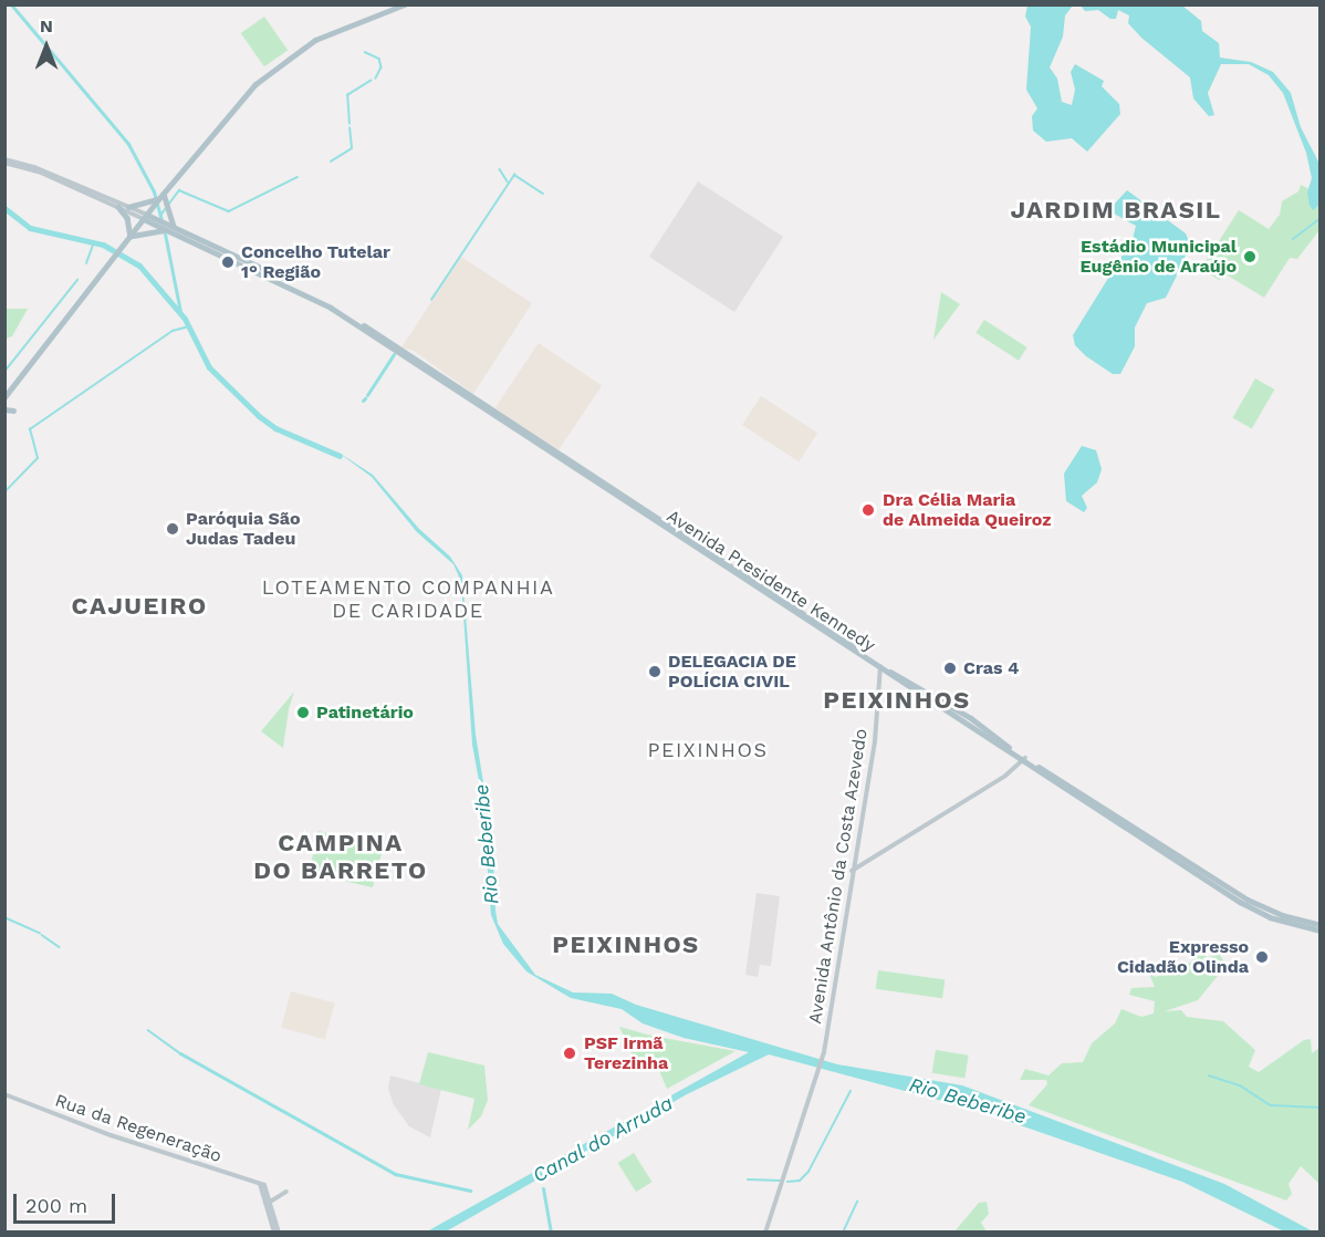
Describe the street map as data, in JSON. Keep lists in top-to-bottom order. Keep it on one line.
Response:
{"streets":{"main road":["Avenida Presidente Kennedy","Avenida Antônio da Costa Azevedo","Rua da Regeneração"]},"crossings":[["Avenida Presidente Kennedy","Avenida Antônio da Costa Azevedo"]],"districts":["JARDIM BRASIL","LOTEAMENTO COMPANHIA DE CARIDADE","CAJUEIRO","PEIXINHOS","PEIXINHOS","CAMPINA DO BARRETO","PEIXINHOS"],"water":["Rio Beberibe","Canal do Arruda"],"places":["Estádio Municipal Eugênio de Araújo","Concelho Tutelar 1° Região","Dra Célia Maria de Almeida Queiroz","Paróquia São Judas Tadeu","Cras 4","DELEGACIA DE POLÍCIA CIVIL","Patinetário","Expresso Cidadão Olinda","PSF Irmã Terezinha"],"scale_bar":"200 m","north":"top"}
